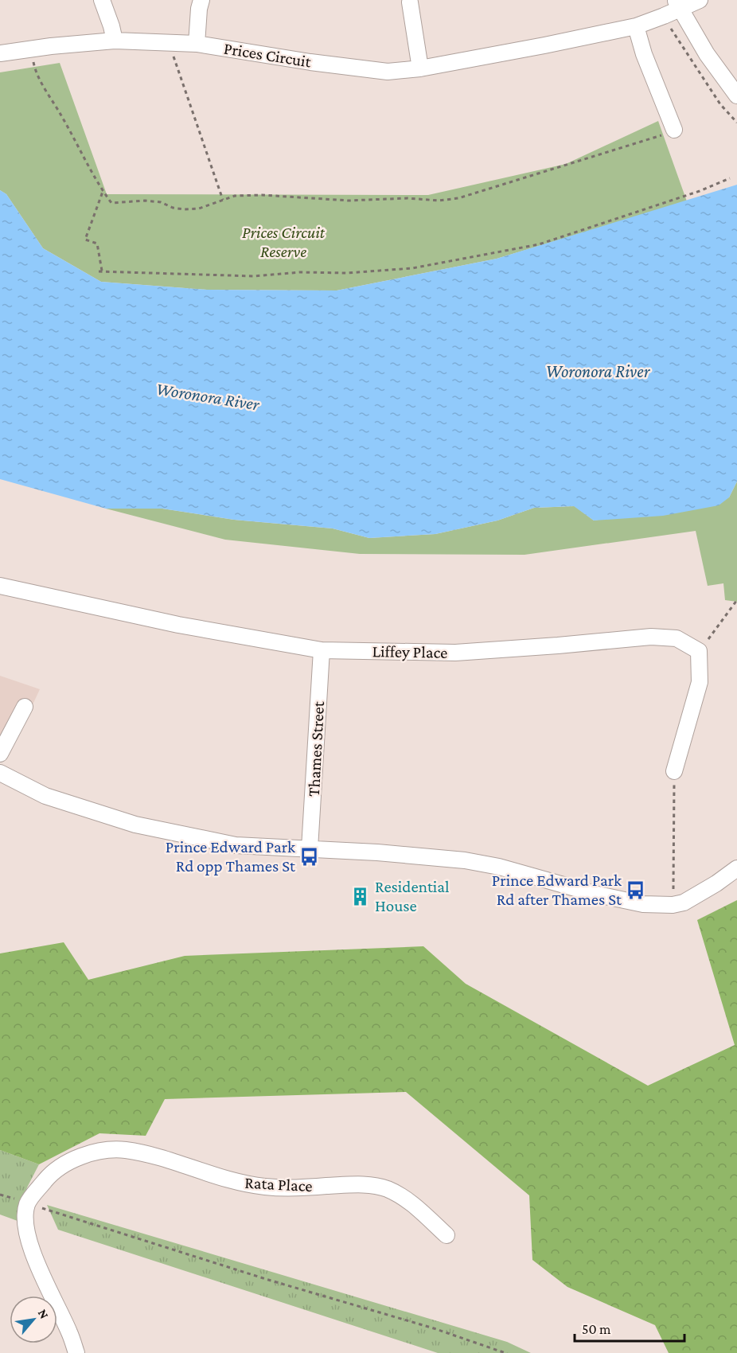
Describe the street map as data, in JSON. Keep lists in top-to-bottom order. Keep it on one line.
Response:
{"streets":{"street":["Prices Circuit","Liffey Place","Thames Street","Rata Place"]},"crossings":[["Liffey Place","Thames Street"]],"water":["Woronora River"],"parks":["Prices Circuit Reserve"],"places":{"bus stop":["Prince Edward Park Rd opp Thames St","Prince Edward Park Rd after Thames St"],"building":["Residential House"]},"scale_bar":"50 m","north":"top right"}
